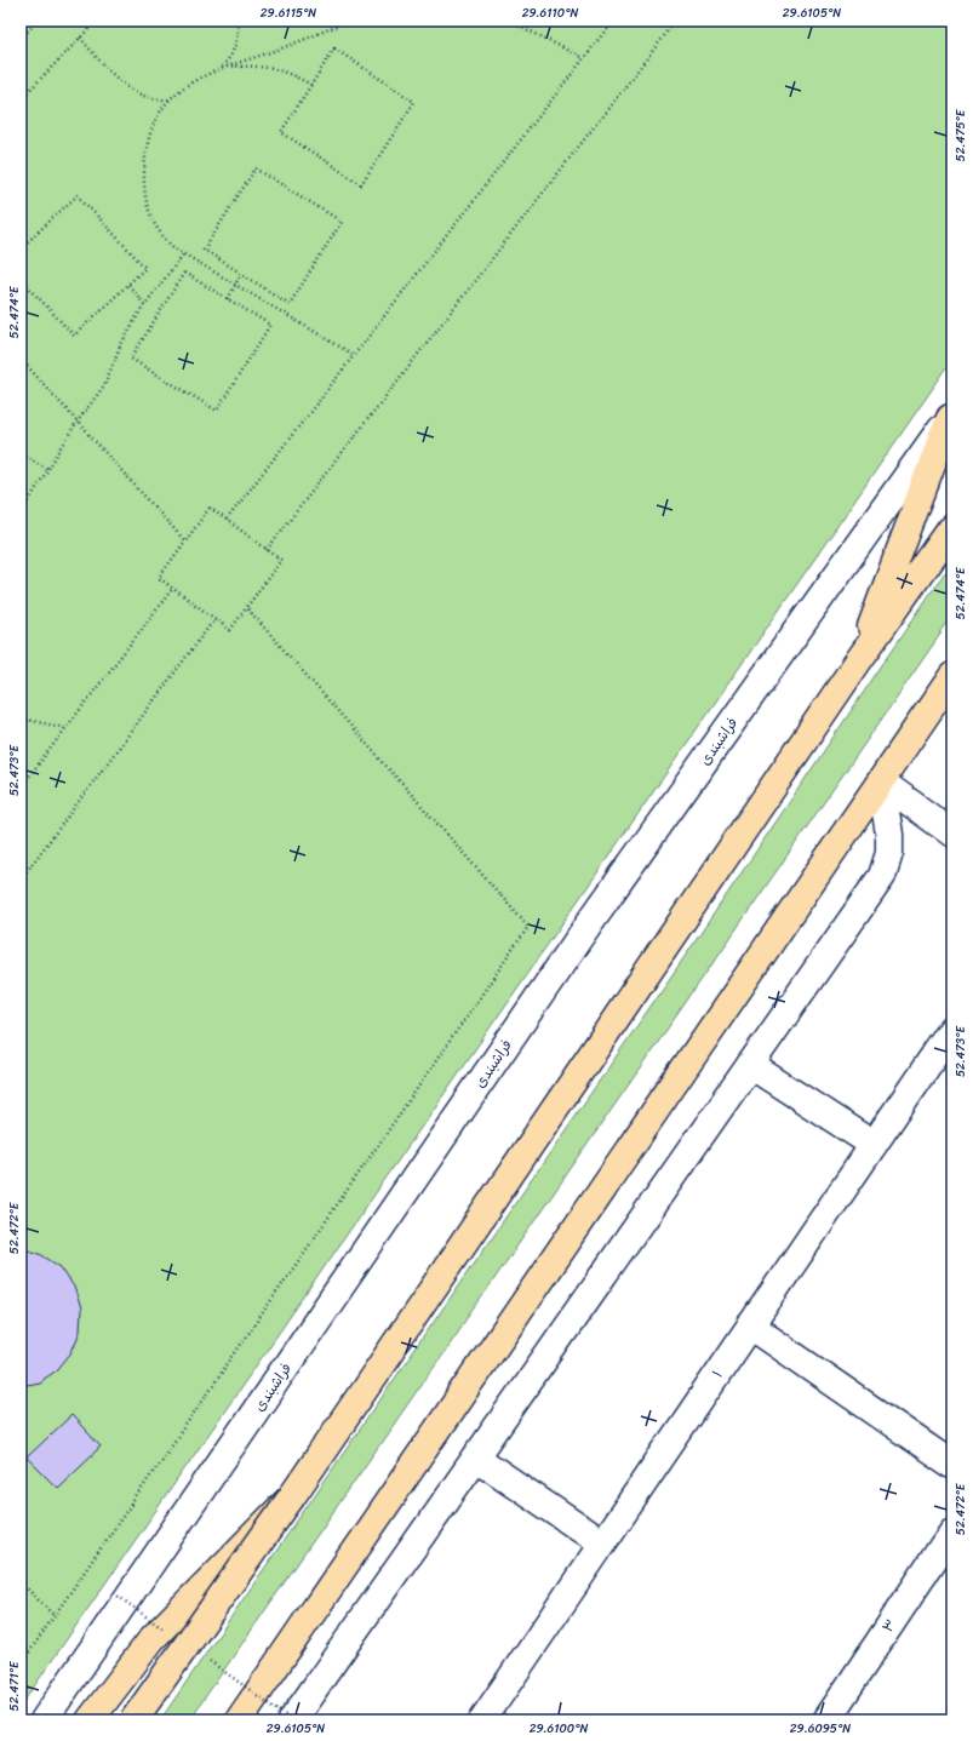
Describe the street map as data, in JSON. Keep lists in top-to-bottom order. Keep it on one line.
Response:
{"streets":{"main road":["فراشبندی","۱","۳"]},"coordinates":["29.6115°N","29.6110°N","29.6105°N","52.475°E","52.474°E","52.473°E","52.472°E","52.471°E","29.6100°N","29.6095°N"]}
